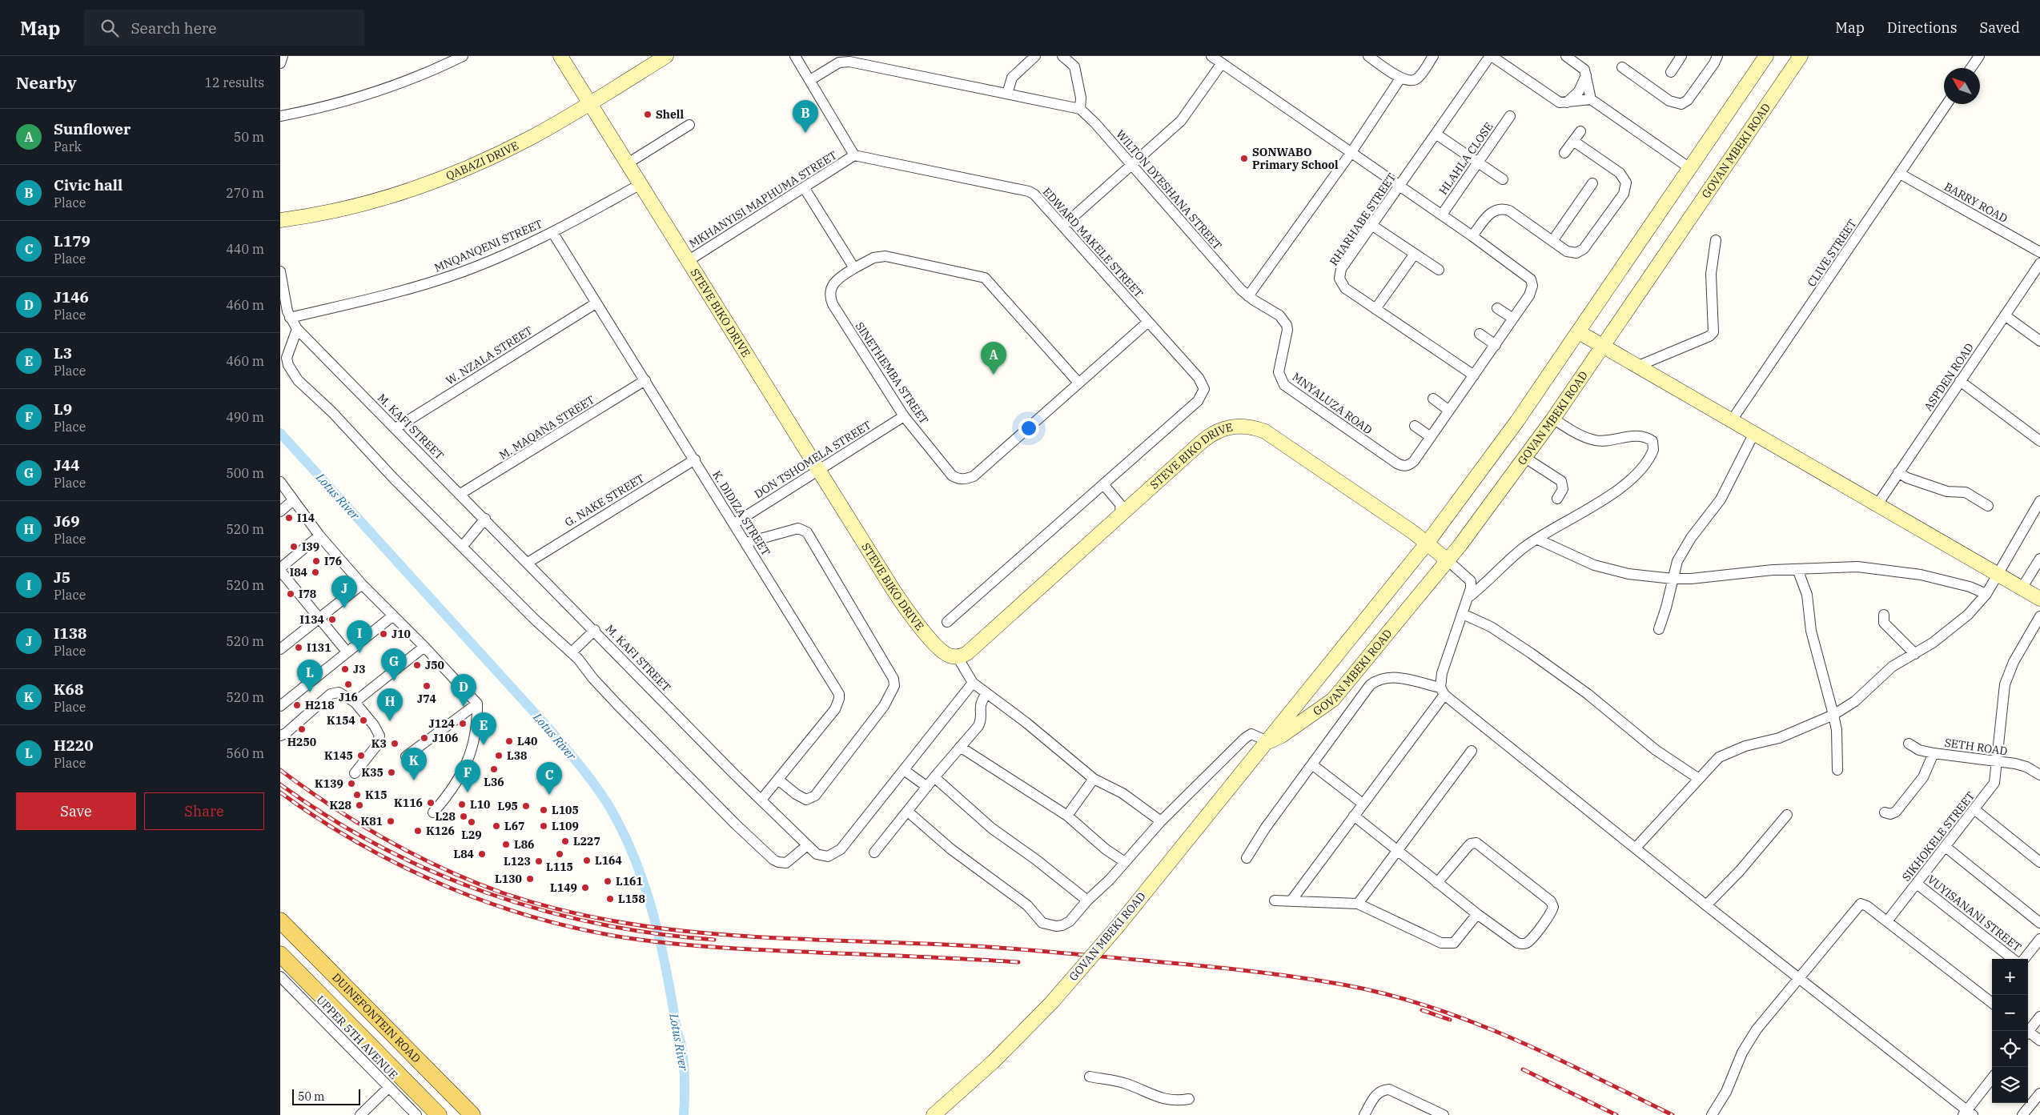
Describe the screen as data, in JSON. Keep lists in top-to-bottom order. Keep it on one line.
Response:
{"streets":{"main road":["GOVAN MBEKI ROAD","QABAZI DRIVE","STEVE BIKO DRIVE","DUINEFONTEIN ROAD"],"street":["HLAHLA CLOSE","WILTON DYESHANA STREET","MKHANYISI MAPHUMA STREET","BARRY ROAD","RHARHABE STREET","EDWARD MAKELE STREET","MNQANQENI STREET","CLIVE STREET","W. NZALA STREET","SINETHEMBA STREET","ASPDEN ROAD","MNYALUZA ROAD","M. KAFI STREET","M. MAQANA STREET","DON TSHOMELA STREET","G. NAKE STREET","K. DIDIZA STREET","SETH ROAD","SIKHOKELE STREET","VUYISANANI STREET","UPPER 5TH AVENUE"]},"crossings":[["GOVAN MBEKI ROAD","STEVE BIKO DRIVE"],["HLAHLA CLOSE","MNYALUZA ROAD"],["QABAZI DRIVE","STEVE BIKO DRIVE"],["WILTON DYESHANA STREET","MNYALUZA ROAD"],["MKHANYISI MAPHUMA STREET","EDWARD MAKELE STREET"],["MKHANYISI MAPHUMA STREET","STEVE BIKO DRIVE"],["BARRY ROAD","CLIVE STREET"],["RHARHABE STREET","MNYALUZA ROAD"],["EDWARD MAKELE STREET","SINETHEMBA STREET"],["MNQANQENI STREET","STEVE BIKO DRIVE"],["MNQANQENI STREET","M. KAFI STREET"],["MNQANQENI STREET","K. DIDIZA STREET"],["STEVE BIKO DRIVE","DON TSHOMELA STREET"],["W. NZALA STREET","M. KAFI STREET"],["W. NZALA STREET","K. DIDIZA STREET"],["SINETHEMBA STREET","DON TSHOMELA STREET"],["M. KAFI STREET","M. MAQANA STREET"],["M. KAFI STREET","G. NAKE STREET"],["M. KAFI STREET","K. DIDIZA STREET"],["M. MAQANA STREET","K. DIDIZA STREET"],["DON TSHOMELA STREET","K. DIDIZA STREET"],["G. NAKE STREET","K. DIDIZA STREET"],["SETH ROAD","SIKHOKELE STREET"],["SIKHOKELE STREET","VUYISANANI STREET"]],"water":["Lotus River"],"places":["Shell","SONWABO Primary School","I14","I39","I76","I84","I78","I134","J10","I131","J50","J3","J16","J74","H218","K154","J124","H250","J106","L40","K3","K145","L38","L36","K35","K139","K15","K116","L10","K28","L95","L105","L28","K81","L29","L67","L109","K126","L227","L86","L84","L115","L164","L123","L130","L161","L149","L158"],"scale_bar":"50 m","north":"top left","page":{"header":"Map","search":"Search here","nav":["Map","Directions","Saved"],"heading":["Nearby","12 results"],"pins":["B","A","J","I","G","L","D","H","E","K","F","C"],"list":[{"mark":"A","name":"Sunflower","note":"Park","value":"50 m"},{"mark":"B","name":"Civic hall","note":"Place","value":"270 m"},{"mark":"C","name":"L179","note":"Place","value":"440 m"},{"mark":"D","name":"J146","note":"Place","value":"460 m"},{"mark":"E","name":"L3","note":"Place","value":"460 m"},{"mark":"F","name":"L9","note":"Place","value":"490 m"},{"mark":"G","name":"J44","note":"Place","value":"500 m"},{"mark":"H","name":"J69","note":"Place","value":"520 m"},{"mark":"I","name":"J5","note":"Place","value":"520 m"},{"mark":"J","name":"I138","note":"Place","value":"520 m"},{"mark":"K","name":"K68","note":"Place","value":"520 m"},{"mark":"L","name":"H220","note":"Place","value":"560 m"}],"buttons":["Save","Share"],"map_buttons":["+","−"],"scale":"50 m"}}
